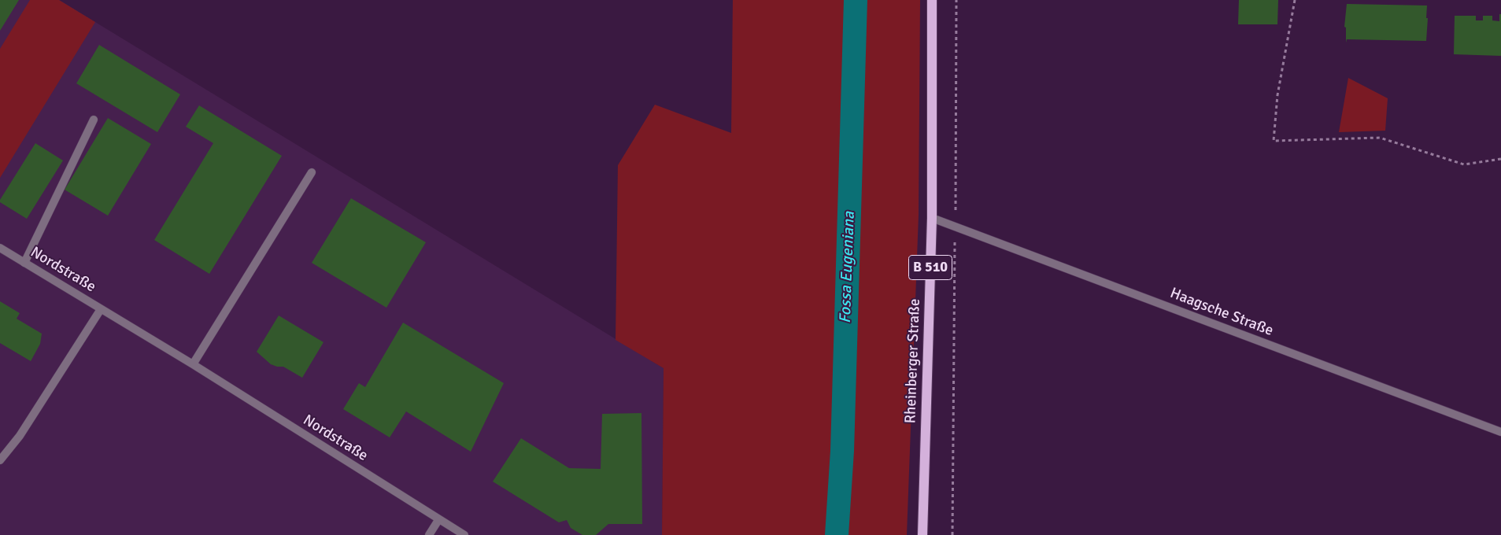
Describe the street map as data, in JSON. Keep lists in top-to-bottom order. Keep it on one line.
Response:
{"streets":{"main road":["B 510","Rheinberger Straße"],"street":["Nordstraße","Haagsche Straße"]},"crossings":[["Haagsche Straße","Rheinberger Straße"]],"water":["Fossa Eugeniana"]}
